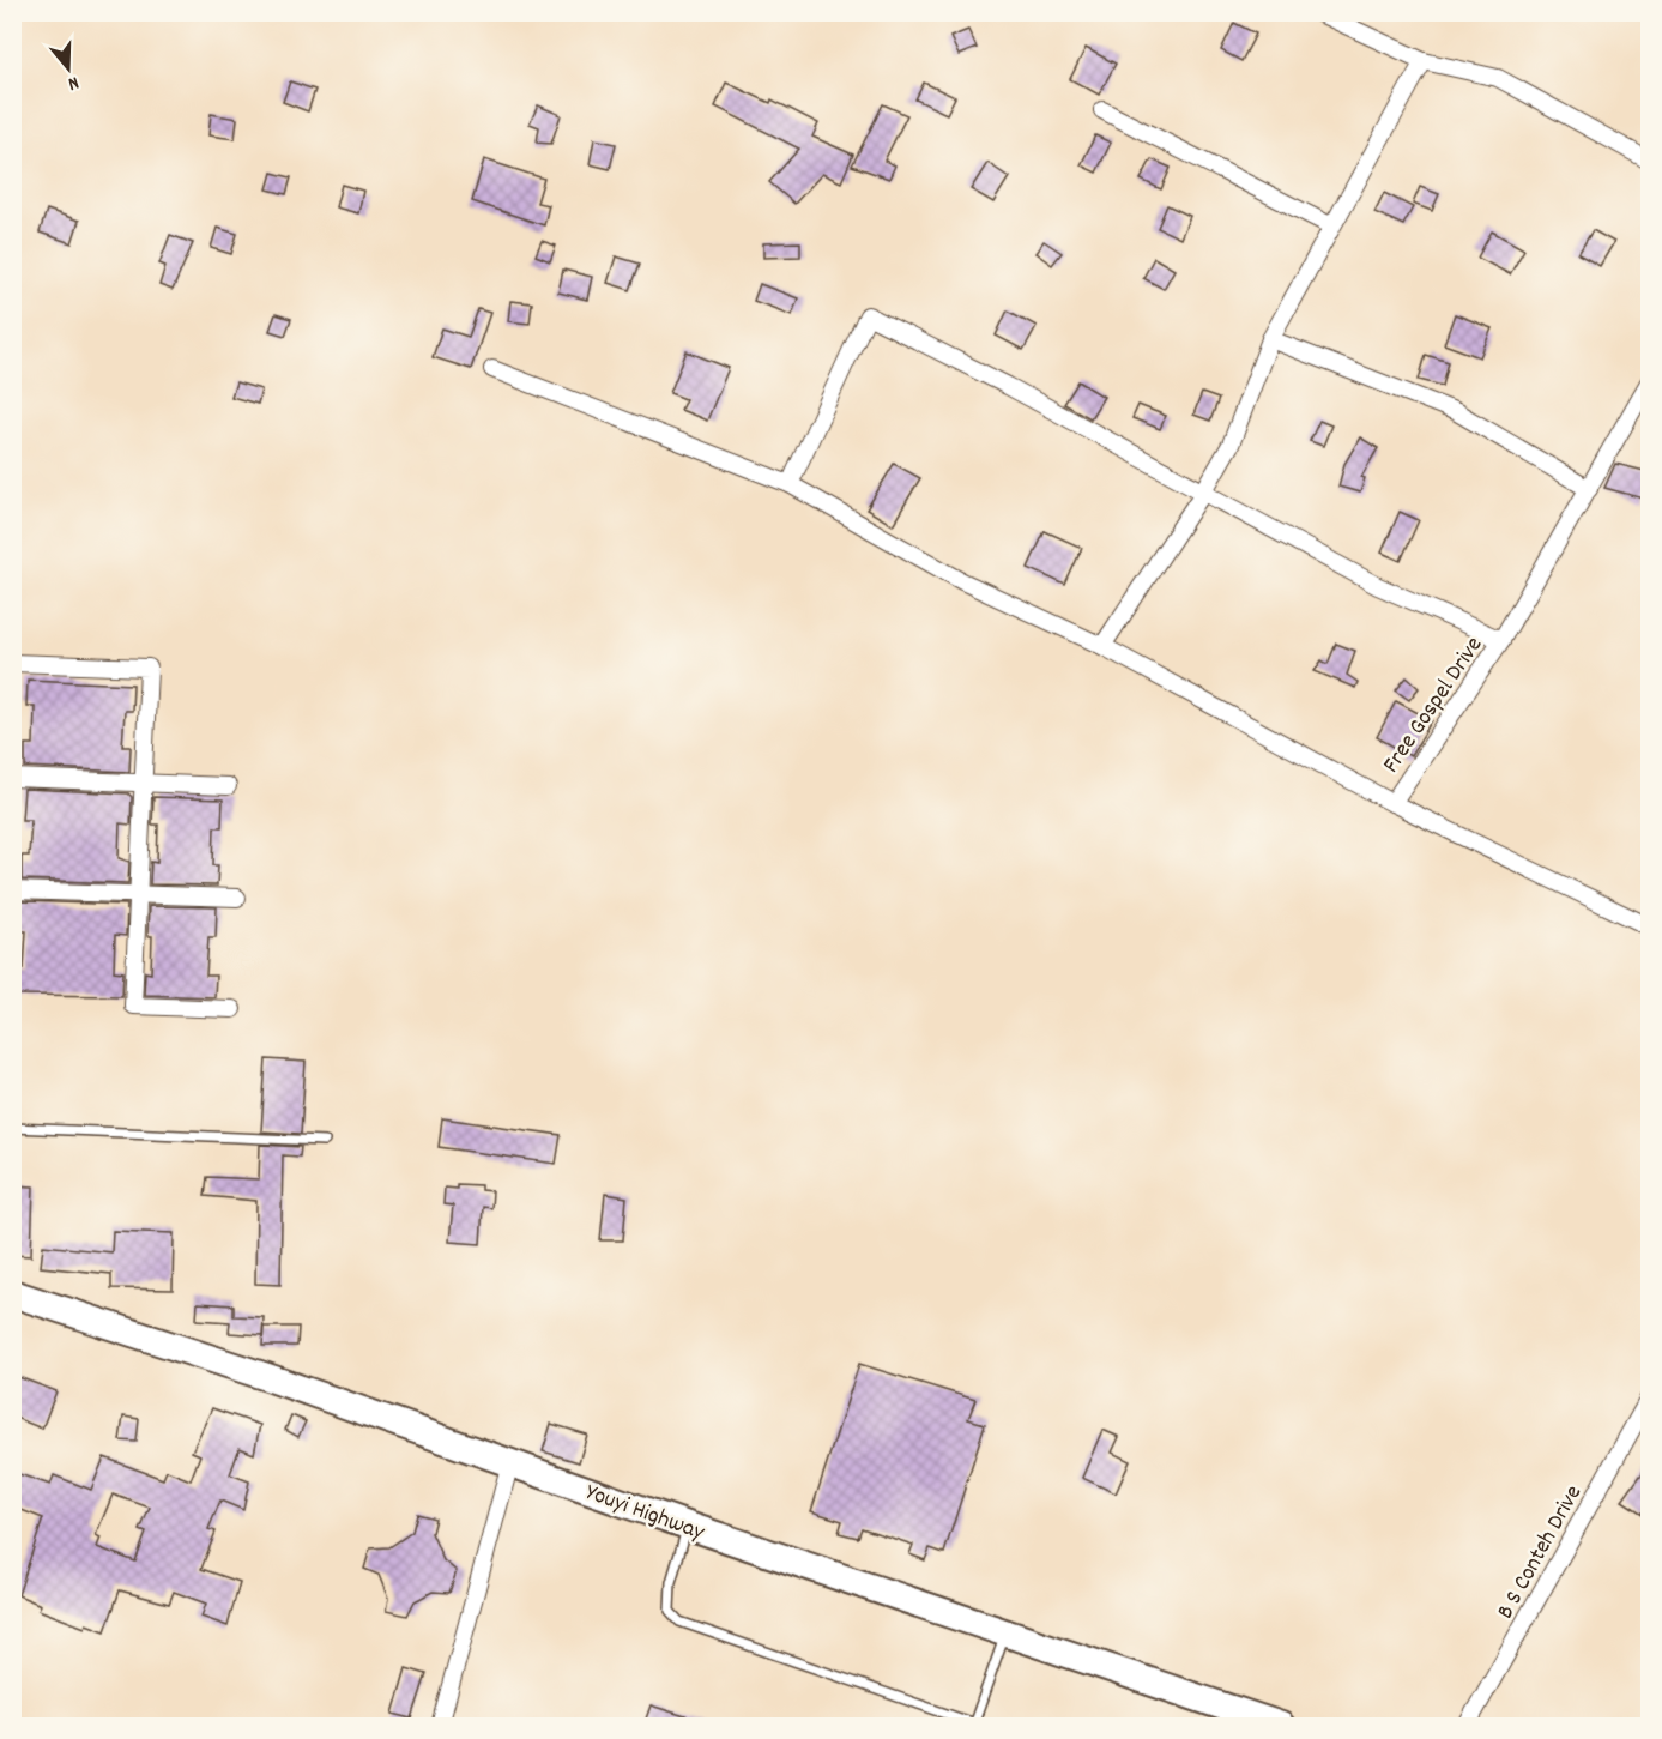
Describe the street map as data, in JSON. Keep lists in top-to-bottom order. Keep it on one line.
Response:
{"streets":{"main road":["Youyi Highway"],"street":["Free Gospel Drive","B S Conteh Drive"]},"north":"bottom"}
